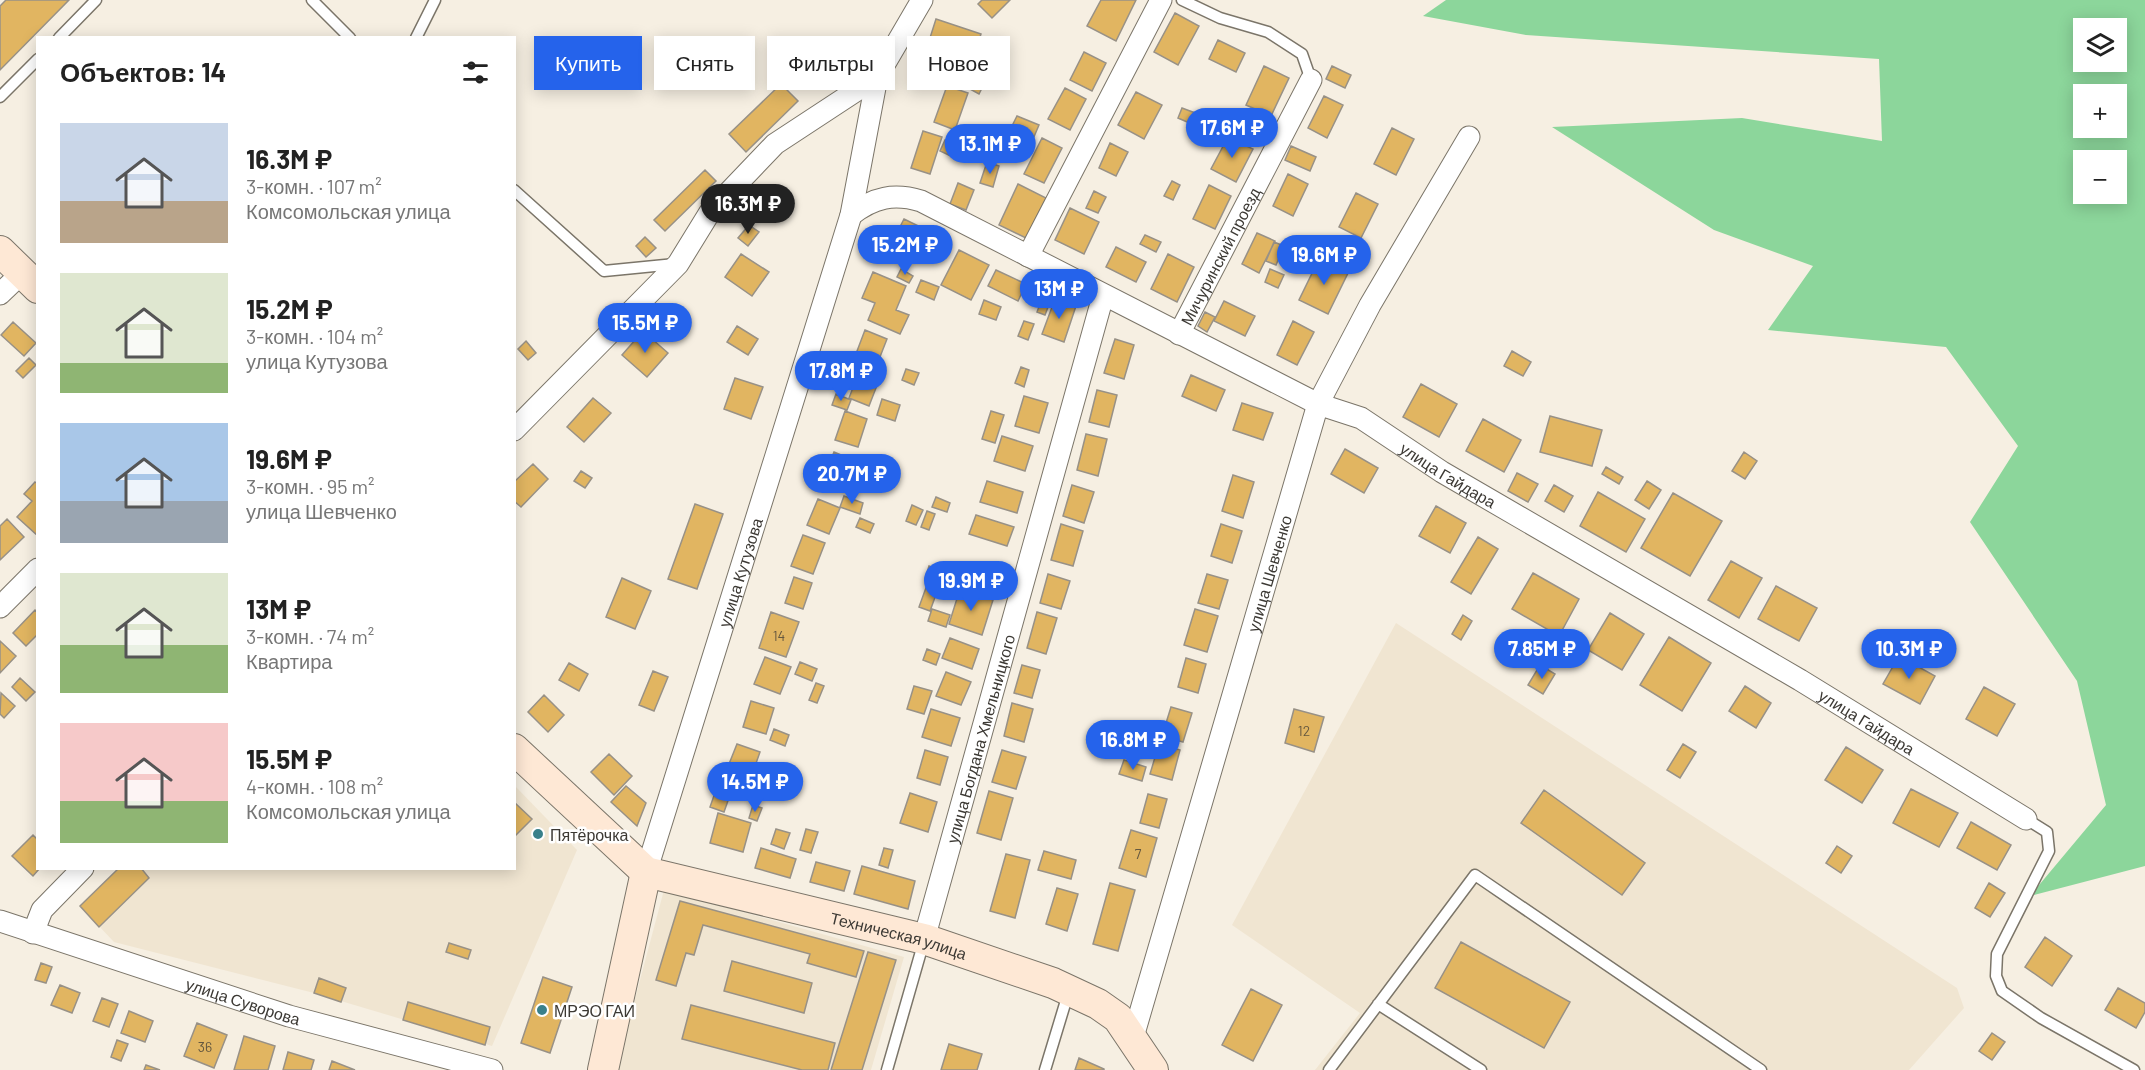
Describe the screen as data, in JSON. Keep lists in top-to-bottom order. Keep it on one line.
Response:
{"streets":{"main road":["улица Кутузова","Техническая улица"],"street":["Мичуринский проезд","улица Гайдара","улица Шевченко","улица Богдана Хмельницкого","улица Суворова"]},"crossings":[["Мичуринский проезд","улица Гайдара"],["улица Гайдара","улица Кутузова"],["улица Гайдара","улица Шевченко"],["улица Гайдара","улица Богдана Хмельницкого"],["улица Кутузова","Техническая улица"],["улица Шевченко","Техническая улица"],["улица Богдана Хмельницкого","Техническая улица"]],"places":["Пятёрочка","МРЭО ГАИ"],"house_numbers":["14","12","7","36"],"page":{"map_buttons":["+","−"],"chip":["Купить","Снять","Фильтры","Новое"],"heading":"Объектов: 14","price":["17.6M ₽","13.1M ₽","16.3M ₽","15.2M ₽","19.6M ₽","13M ₽","15.5M ₽","17.8M ₽","20.7M ₽","19.9M ₽","7.85M ₽","10.3M ₽","16.8M ₽","14.5M ₽"],"list":[{"name":"16.3M ₽","note":"3-комн. · 107 m² · Комсомольская улица"},{"name":"15.2M ₽","note":"3-комн. · 104 m² · улица Кутузова"},{"name":"19.6M ₽","note":"3-комн. · 95 m² · улица Шевченко"},{"name":"13M ₽","note":"3-комн. · 74 m² · Квартира"},{"name":"15.5M ₽","note":"4-комн. · 108 m² · Комсомольская улица"}]}}
